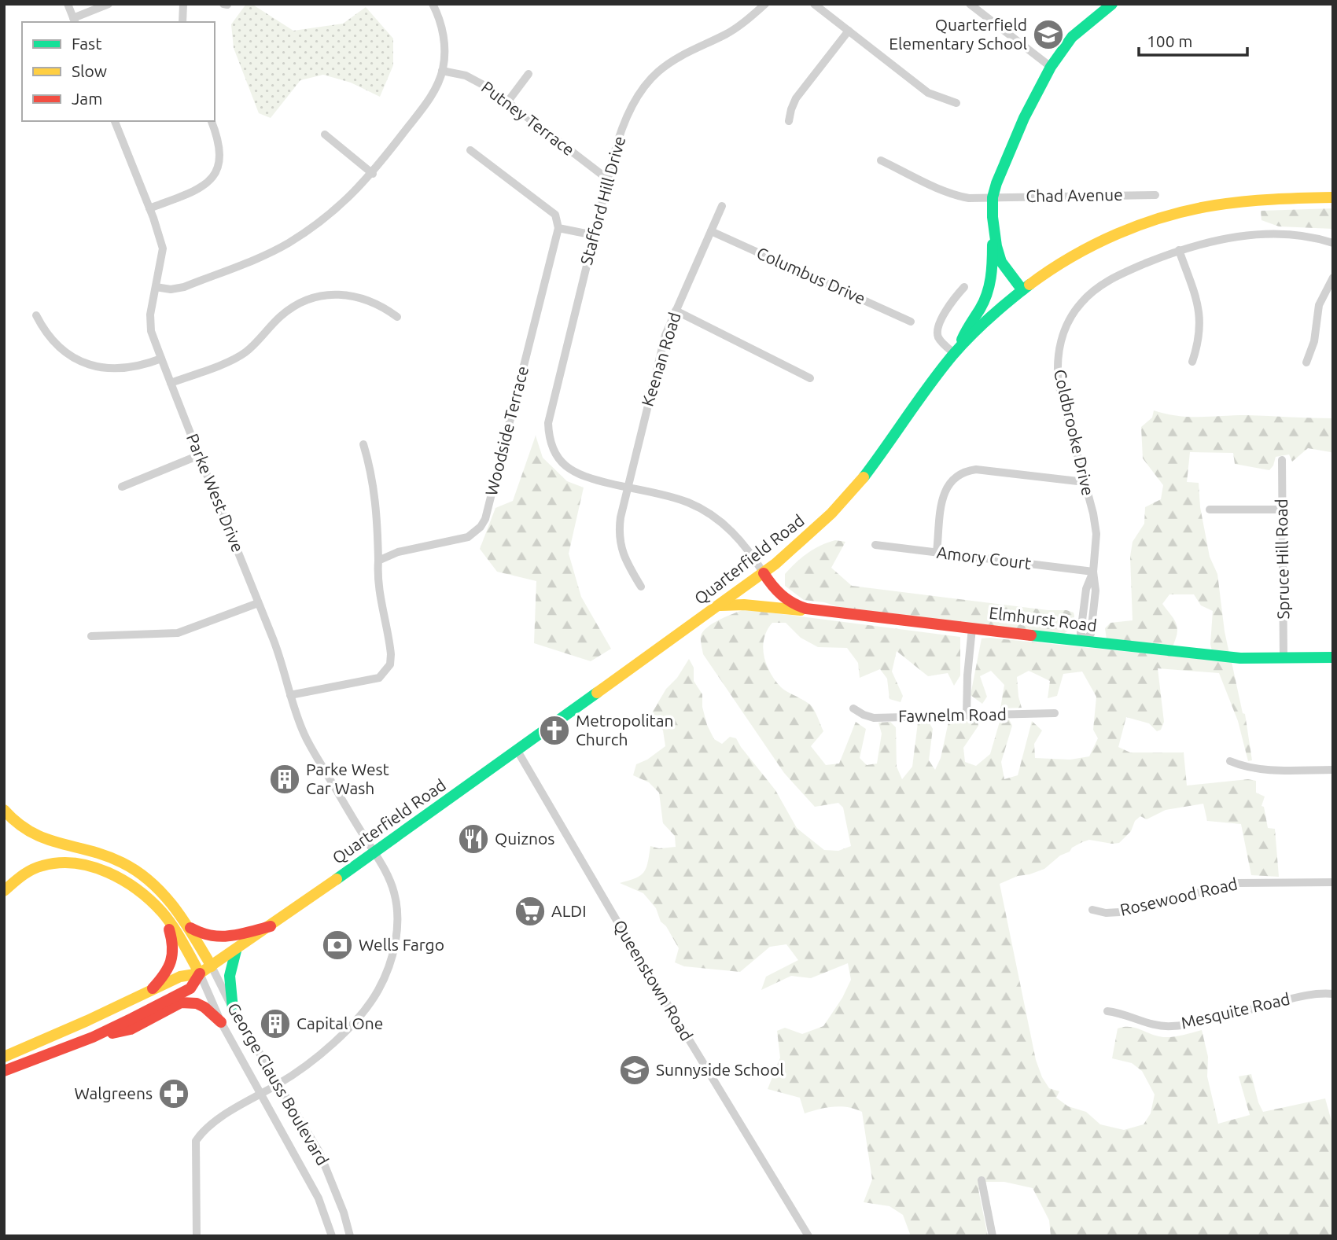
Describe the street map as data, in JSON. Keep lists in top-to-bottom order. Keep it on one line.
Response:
{"streets":{"main road":["Quarterfield Road","Elmhurst Road"],"street":["Putney Terrace","Chad Avenue","Stafford Hill Drive","Columbus Drive","Keenan Road","Woodside Terrace","Coldbrooke Drive","Parke West Drive","Amory Court","Spruce Hill Road","Fawnelm Road","Rosewood Road","Queenstown Road","Mesquite Road","George Clauss Boulevard"]},"crossings":[["Putney Terrace","Stafford Hill Drive"],["Stafford Hill Drive","Keenan Road"],["Columbus Drive","Keenan Road"],["Coldbrooke Drive","Amory Court"],["Coldbrooke Drive","Elmhurst Road"],["Parke West Drive","Quarterfield Road"],["Parke West Drive","George Clauss Boulevard"],["Spruce Hill Road","Elmhurst Road"],["Quarterfield Road","Elmhurst Road"],["Quarterfield Road","Queenstown Road"],["Quarterfield Road","George Clauss Boulevard"]],"places":{"school or university":["Quarterfield Elementary School","Sunnyside School"],"church":["Metropolitan Church"],"building":["Parke West Car Wash","Capital One"],"restaurant":["Quiznos"],"supermarket":["ALDI"],"bank":["Wells Fargo"],"pharmacy":["Walgreens"]},"legend":["Fast","Slow","Jam"],"scale_bar":"100 m"}
